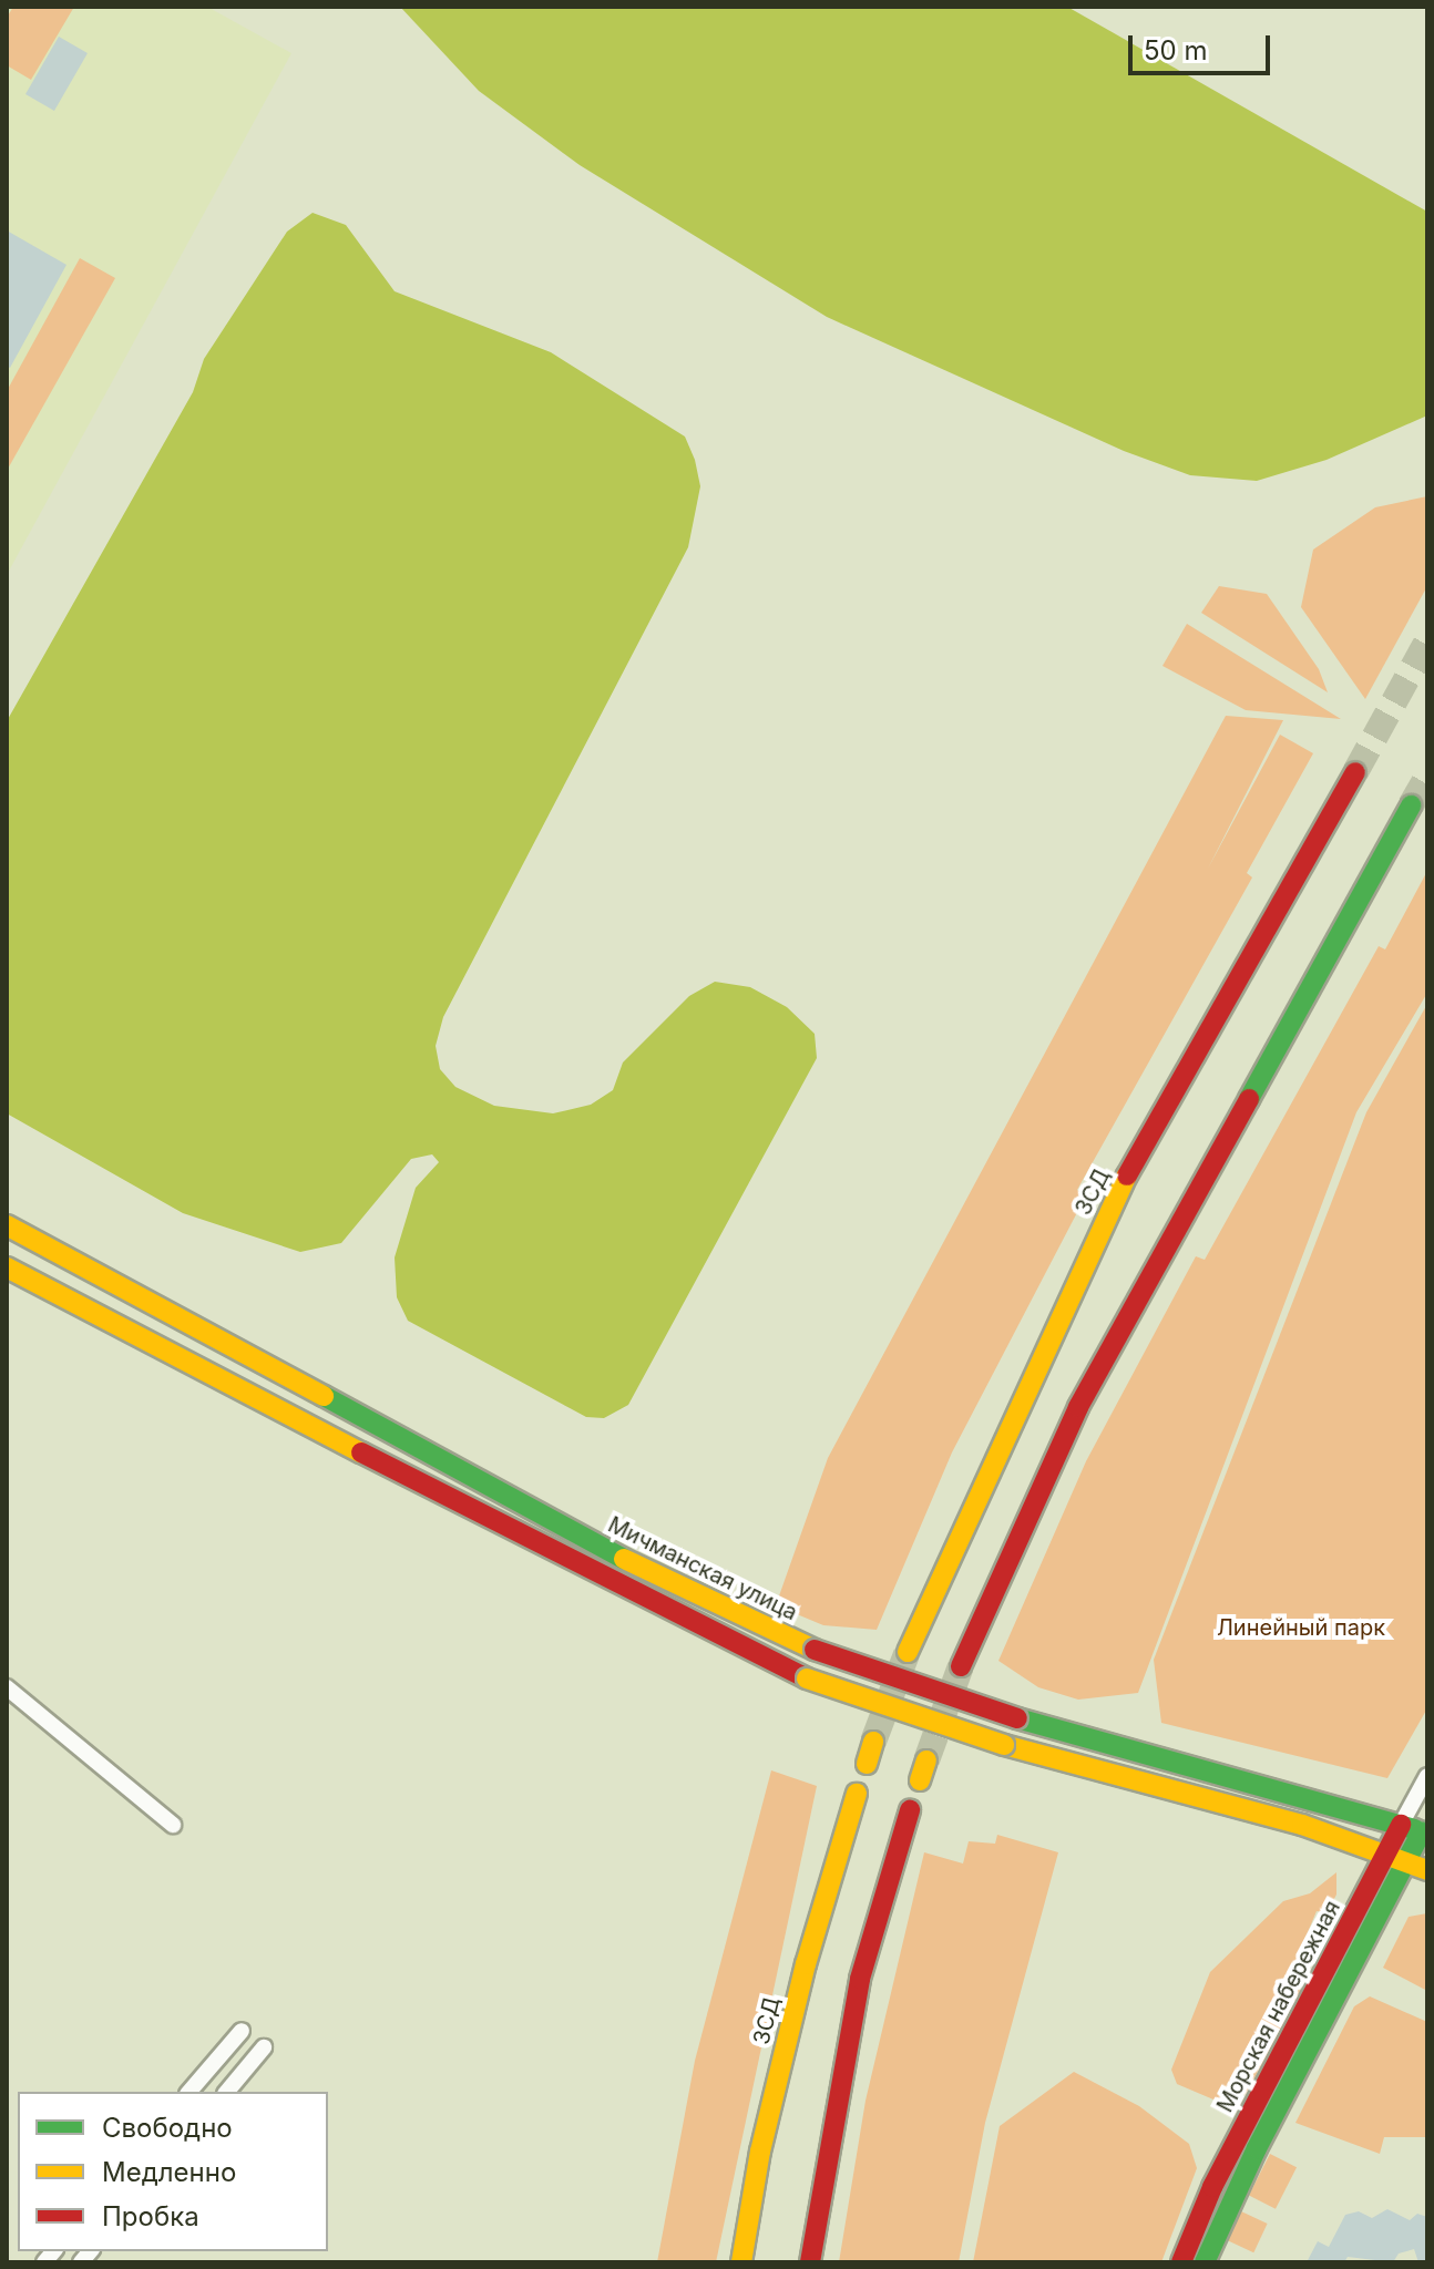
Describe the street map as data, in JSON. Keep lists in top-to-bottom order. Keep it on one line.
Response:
{"streets":{"main road":["ЗСД","Мичманская улица","Морская набережная"]},"crossings":[["Мичманская улица","Морская набережная"]],"parks":["Линейный парк"],"legend":["Свободно","Медленно","Пробка"],"scale_bar":"50 m"}
